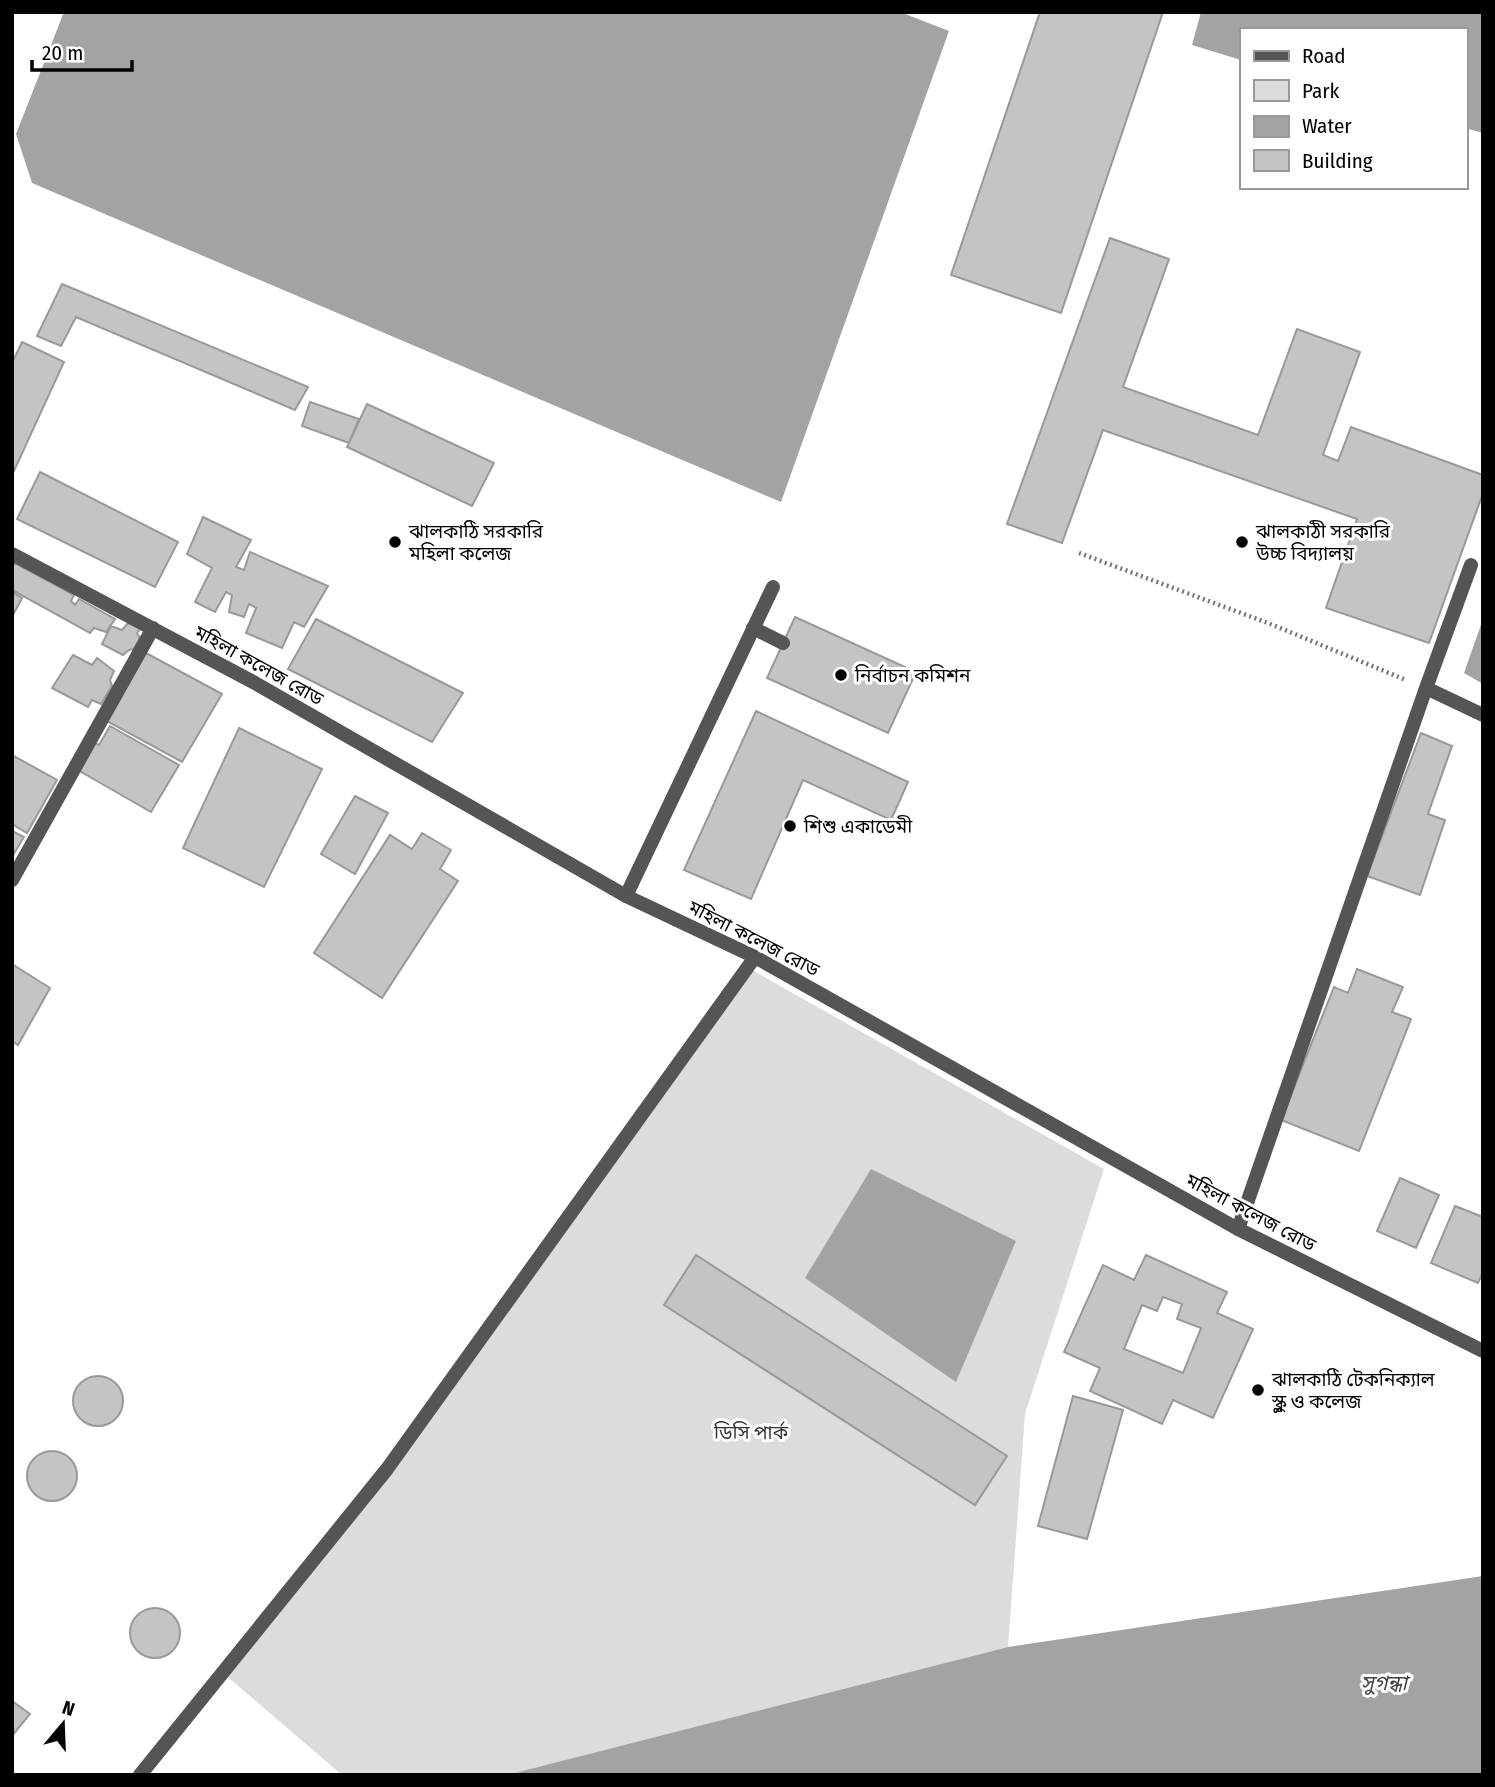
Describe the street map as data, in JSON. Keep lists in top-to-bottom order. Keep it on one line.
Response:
{"streets":{"street":["মহিলা কলেজ রোড"]},"water":["সুগন্ধা"],"parks":["ডিসি পার্ক"],"places":["ঝালকাঠি সরকারি মহিলা কলেজ","ঝালকাঠী সরকারি উচ্চ বিদ্যালয়","নির্বাচন কমিশন","শিশু একাডেমী","ঝালকাঠি টেকনিক্যাল স্কুল ও কলেজ"],"legend":["Road","Park","Water","Building"],"scale_bar":"20 m","north":"top"}
